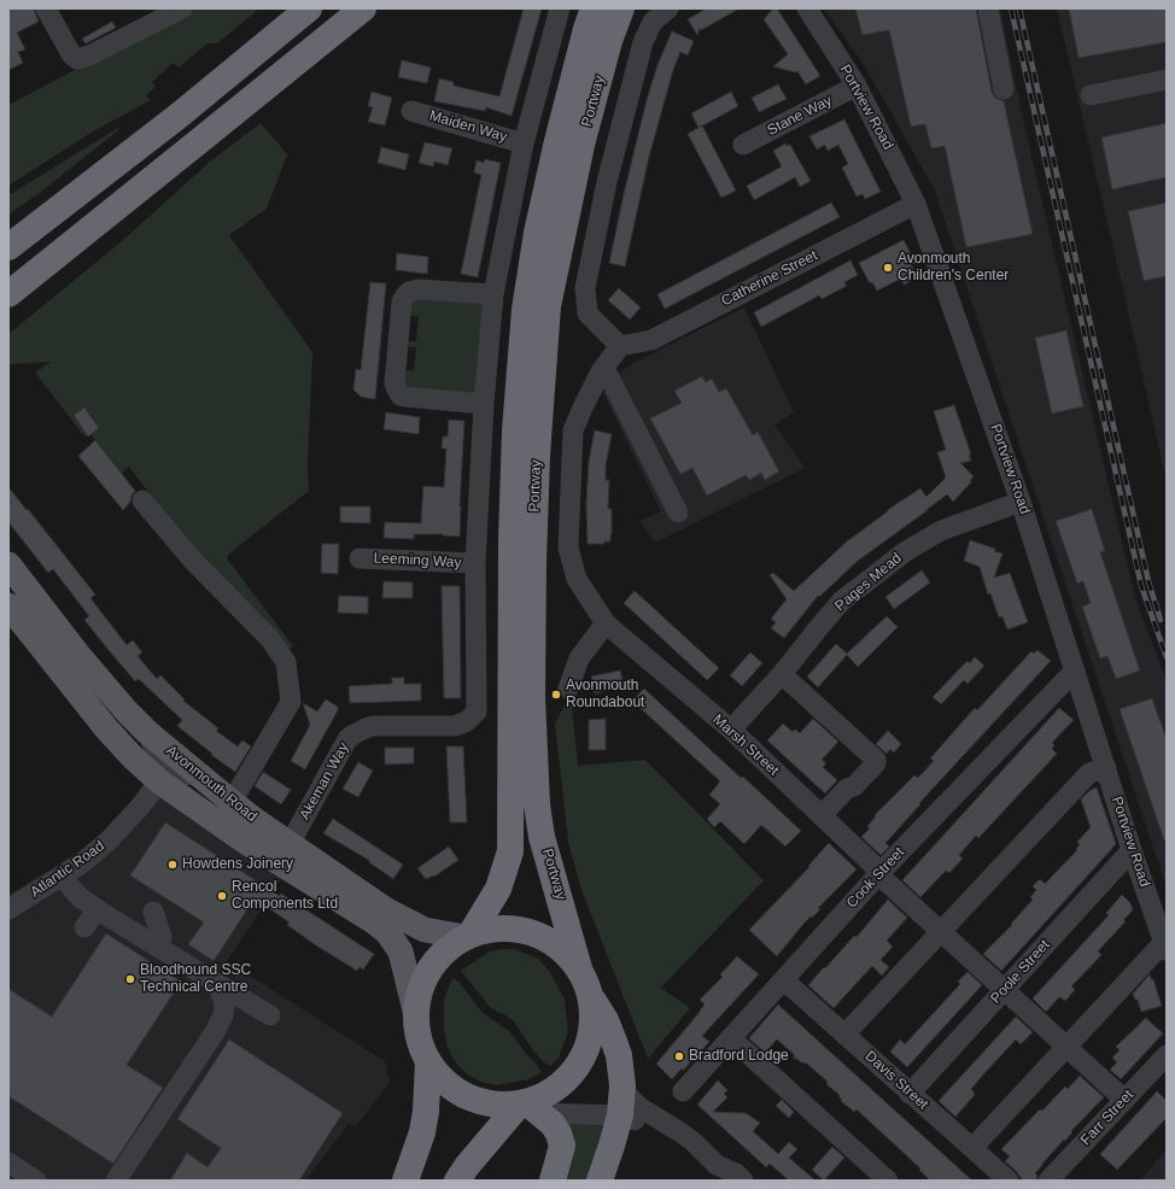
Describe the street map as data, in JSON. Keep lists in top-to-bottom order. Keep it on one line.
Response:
{"streets":{"highway":["Portway"],"main road":["Avonmouth Road"],"street":["Portview Road","Stane Way","Maiden Way","Catherine Street","Leeming Way","Pages Mead","Marsh Street","Akeman Way","Atlantic Road","Cook Street","Poole Street","Davis Street","Farr Street"]},"crossings":[["Portway","Avonmouth Road"],["Portview Road","Stane Way"],["Portview Road","Catherine Street"],["Portview Road","Pages Mead"],["Portview Road","Cook Street"],["Portview Road","Poole Street"],["Leeming Way","Akeman Way"],["Pages Mead","Marsh Street"],["Marsh Street","Cook Street"],["Marsh Street","Poole Street"],["Marsh Street","Farr Street"],["Akeman Way","Avonmouth Road"],["Avonmouth Road","Atlantic Road"],["Cook Street","Davis Street"],["Poole Street","Davis Street"]],"places":["Avonmouth Children's Center","Avonmouth Roundabout","Howdens Joinery","Rencol Components Ltd","Bloodhound SSC Technical Centre","Bradford Lodge"]}
